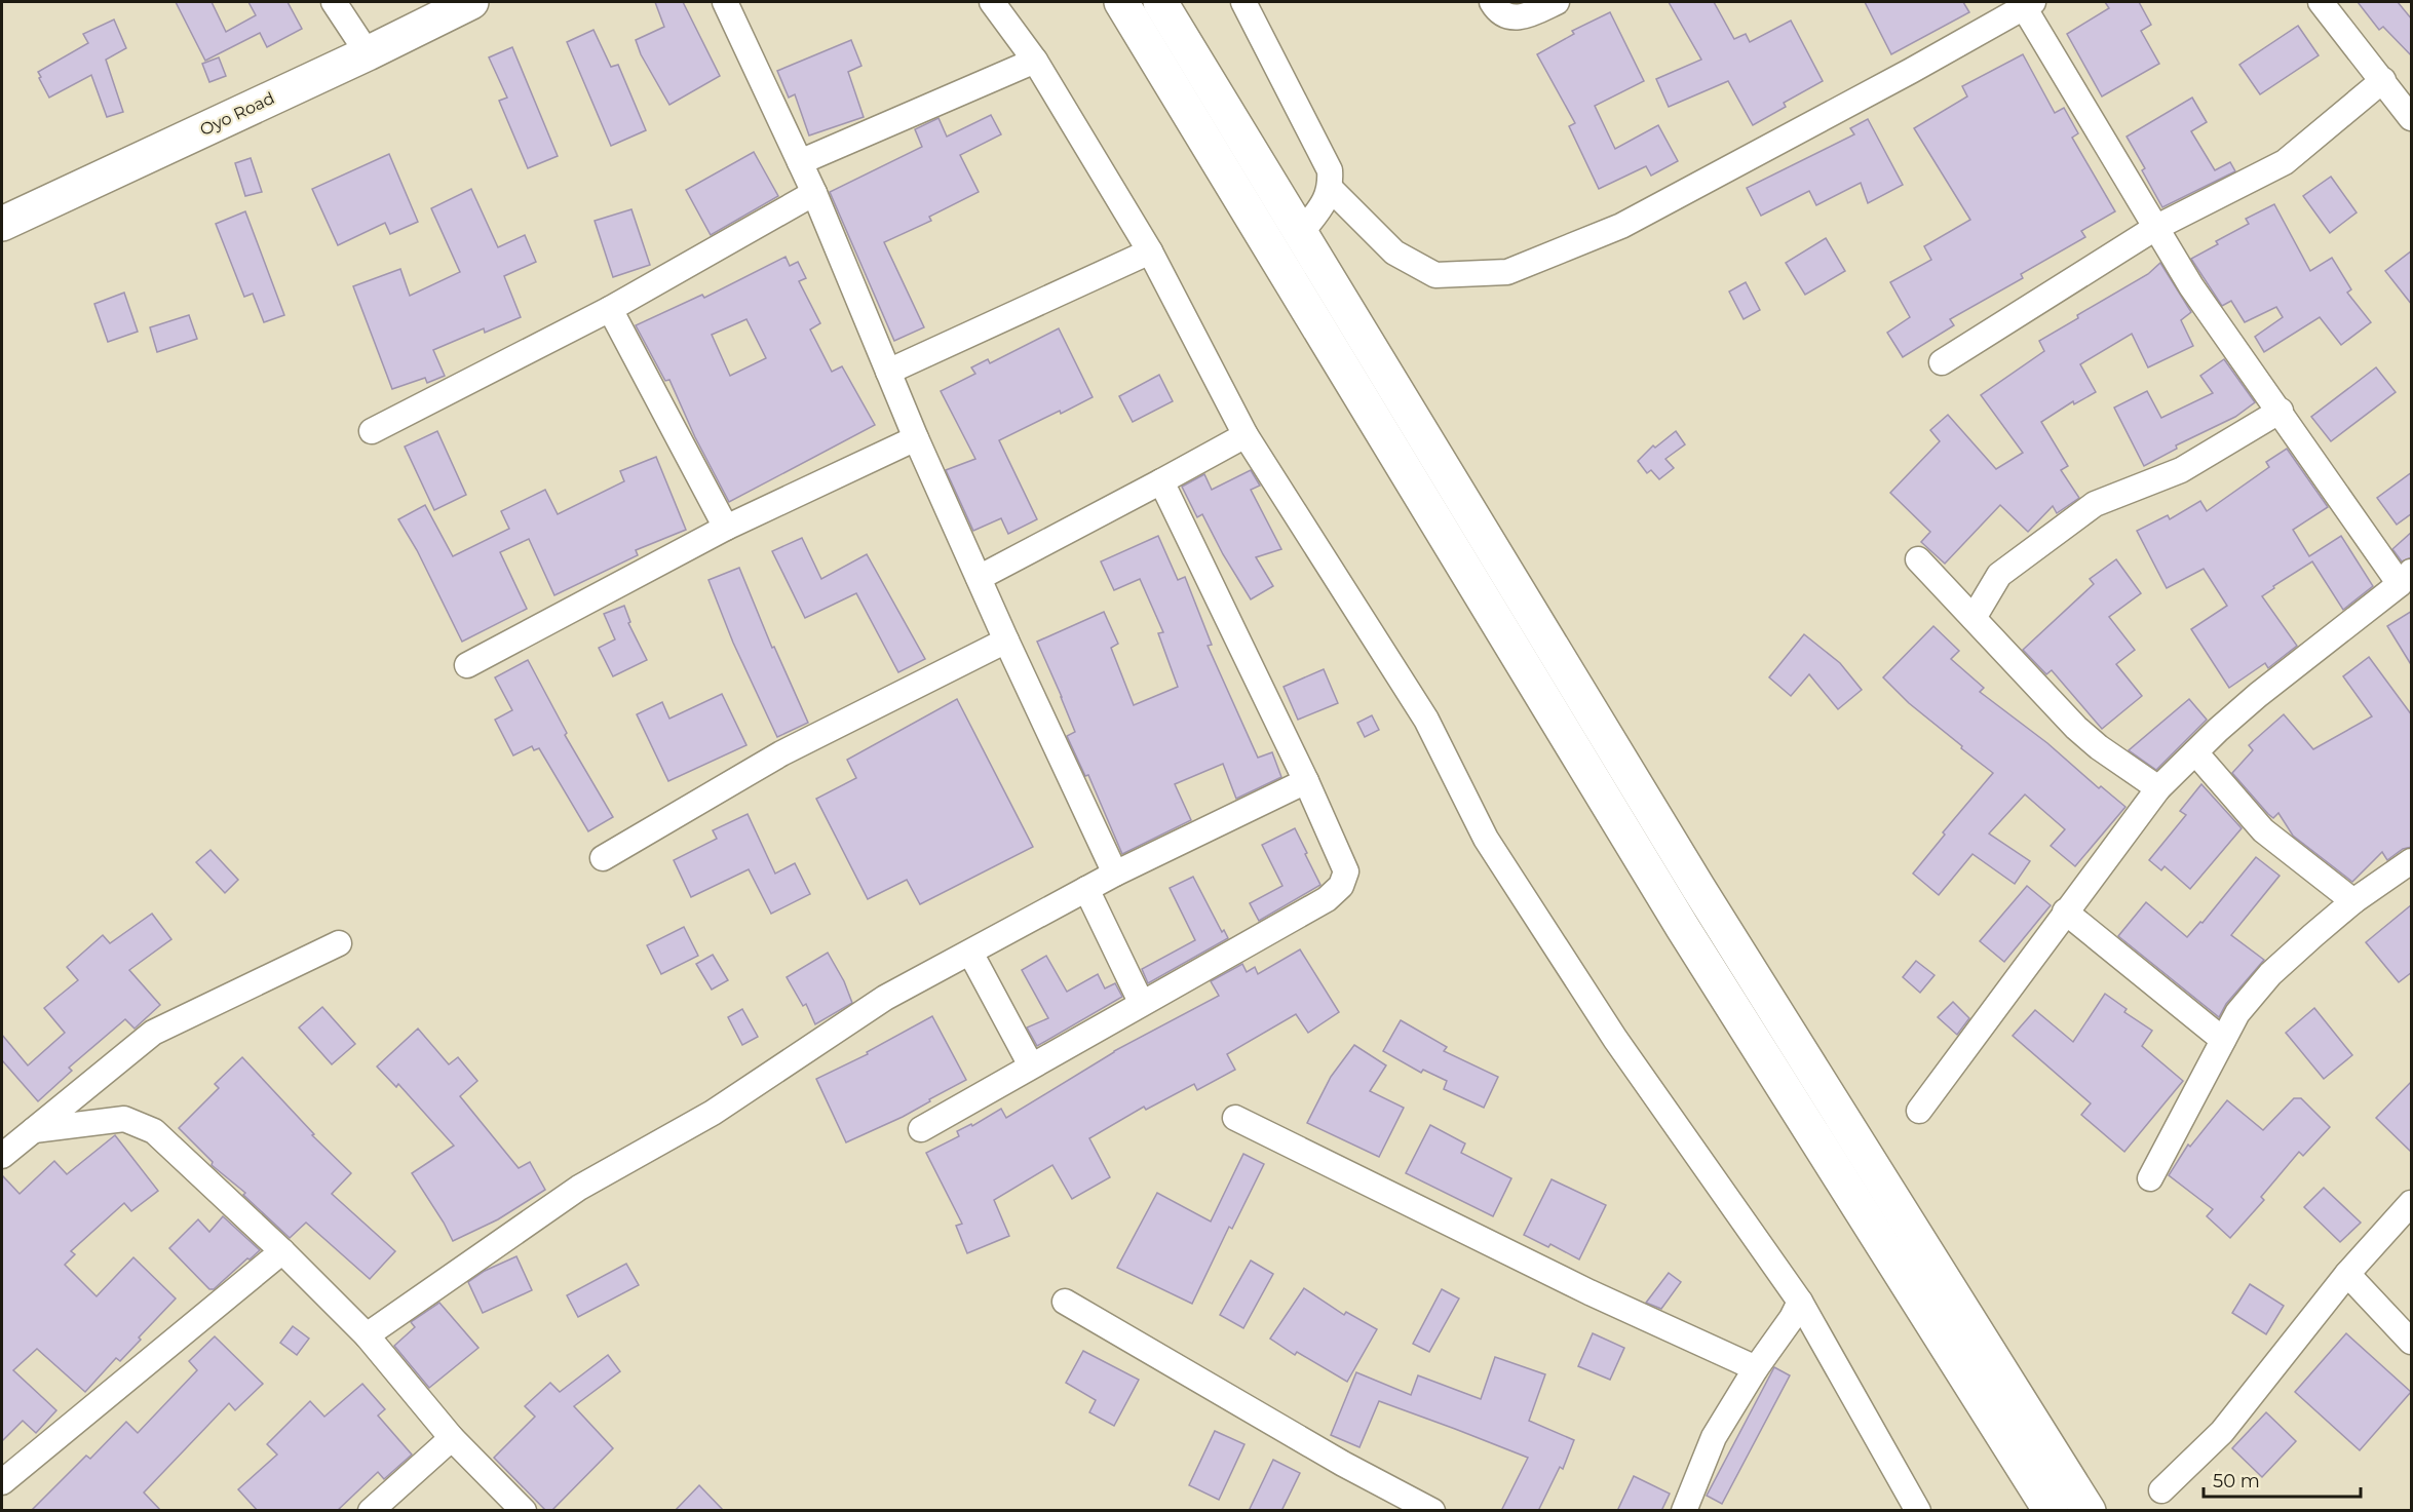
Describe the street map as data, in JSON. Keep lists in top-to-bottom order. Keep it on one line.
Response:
{"streets":{"main road":["Oyo Road"]},"scale_bar":"50 m"}
